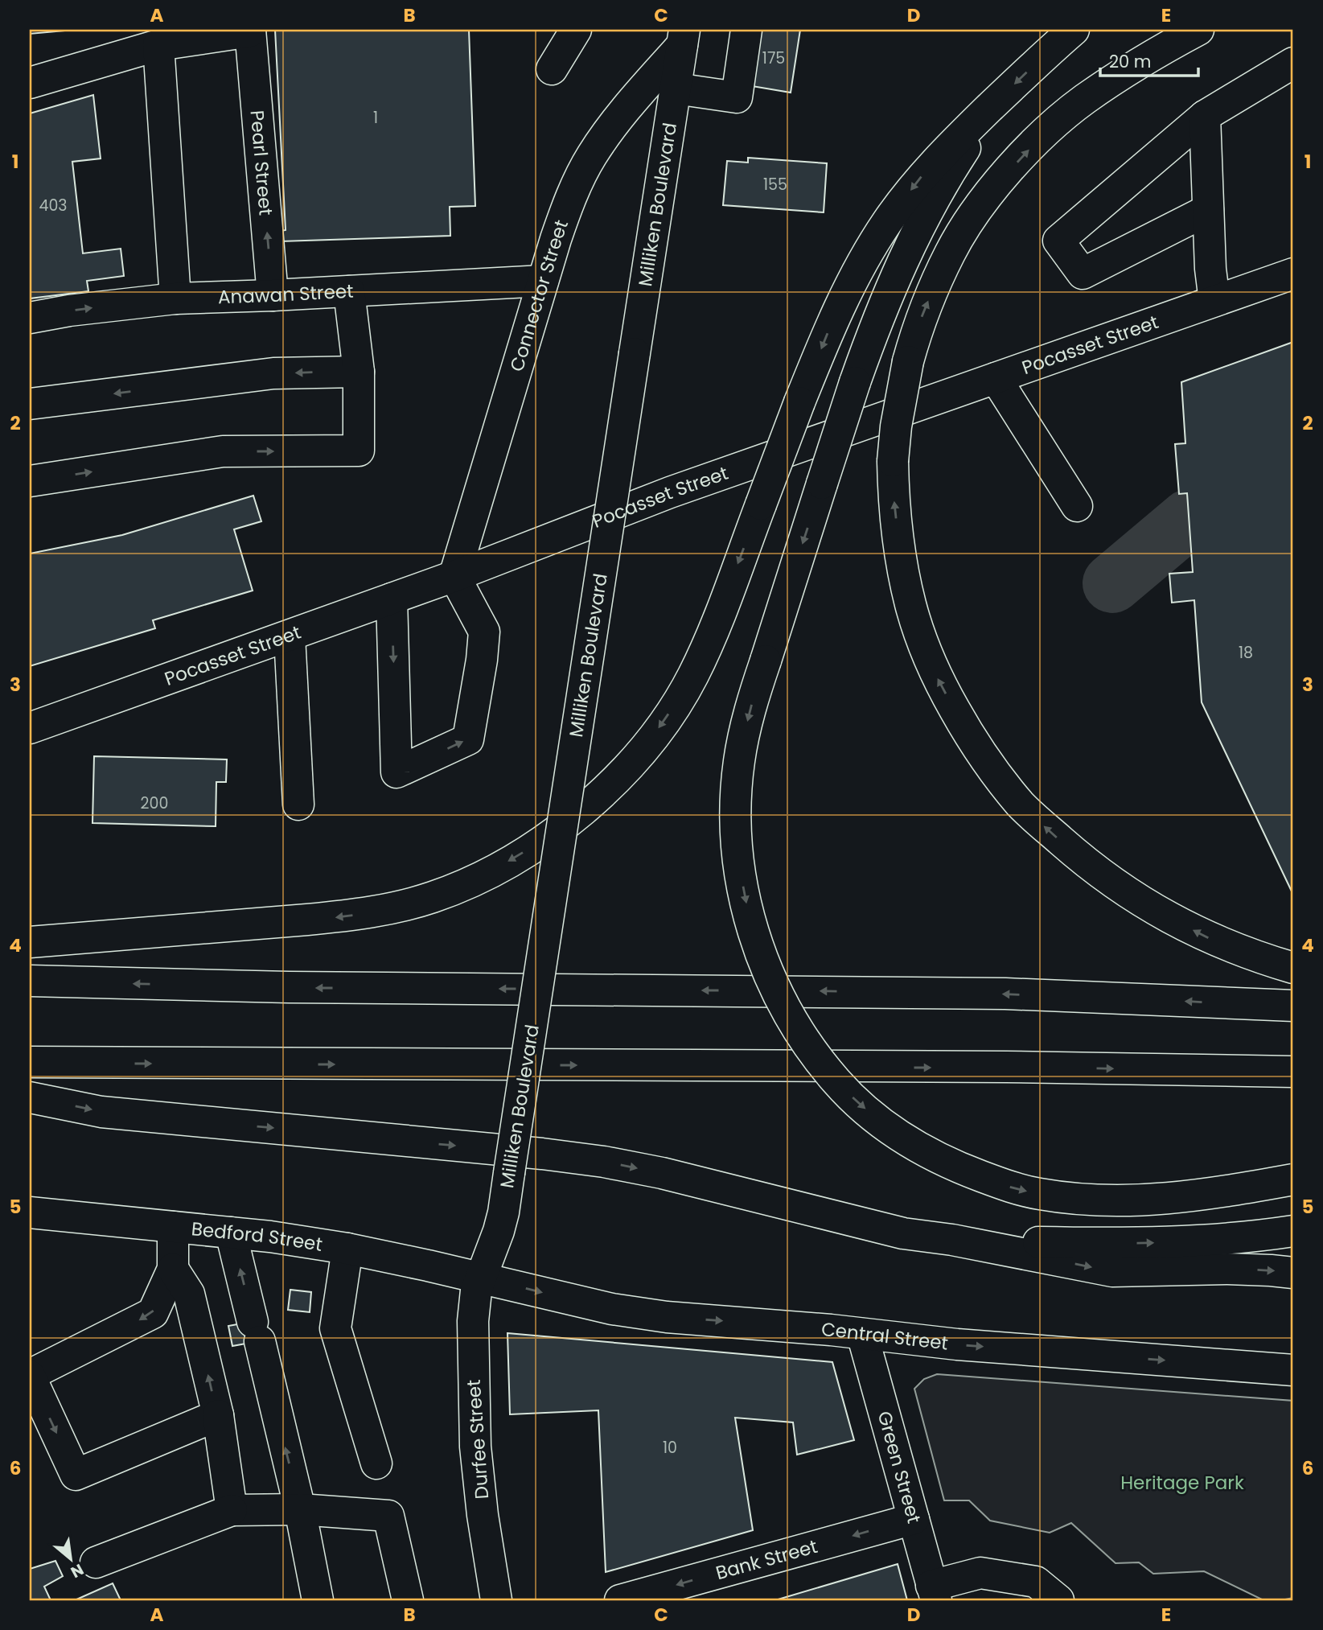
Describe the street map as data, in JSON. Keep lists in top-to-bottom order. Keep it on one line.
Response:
{"streets":{"main road":["Pearl Street","Milliken Boulevard","Anawan Street","Connector Street","Pocasset Street","Bedford Street","Central Street","Durfee Street","Green Street","Bank Street"]},"crossings":[["Pearl Street","Anawan Street"],["Milliken Boulevard","Connector Street"],["Milliken Boulevard","Bedford Street"],["Milliken Boulevard","Central Street"],["Milliken Boulevard","Durfee Street"],["Anawan Street","Connector Street"],["Connector Street","Pocasset Street"],["Bedford Street","Central Street"],["Bedford Street","Durfee Street"],["Central Street","Durfee Street"],["Central Street","Green Street"],["Green Street","Bank Street"]],"one_way":["Bank Street"],"parks":["Heritage Park"],"house_numbers":["175","1","155","403","18","200","10"],"scale_bar":"20 m","north":"bottom right","grid":{"columns":["A","B","C","D","E"],"rows":["1","2","3","4","5","6"]}}
